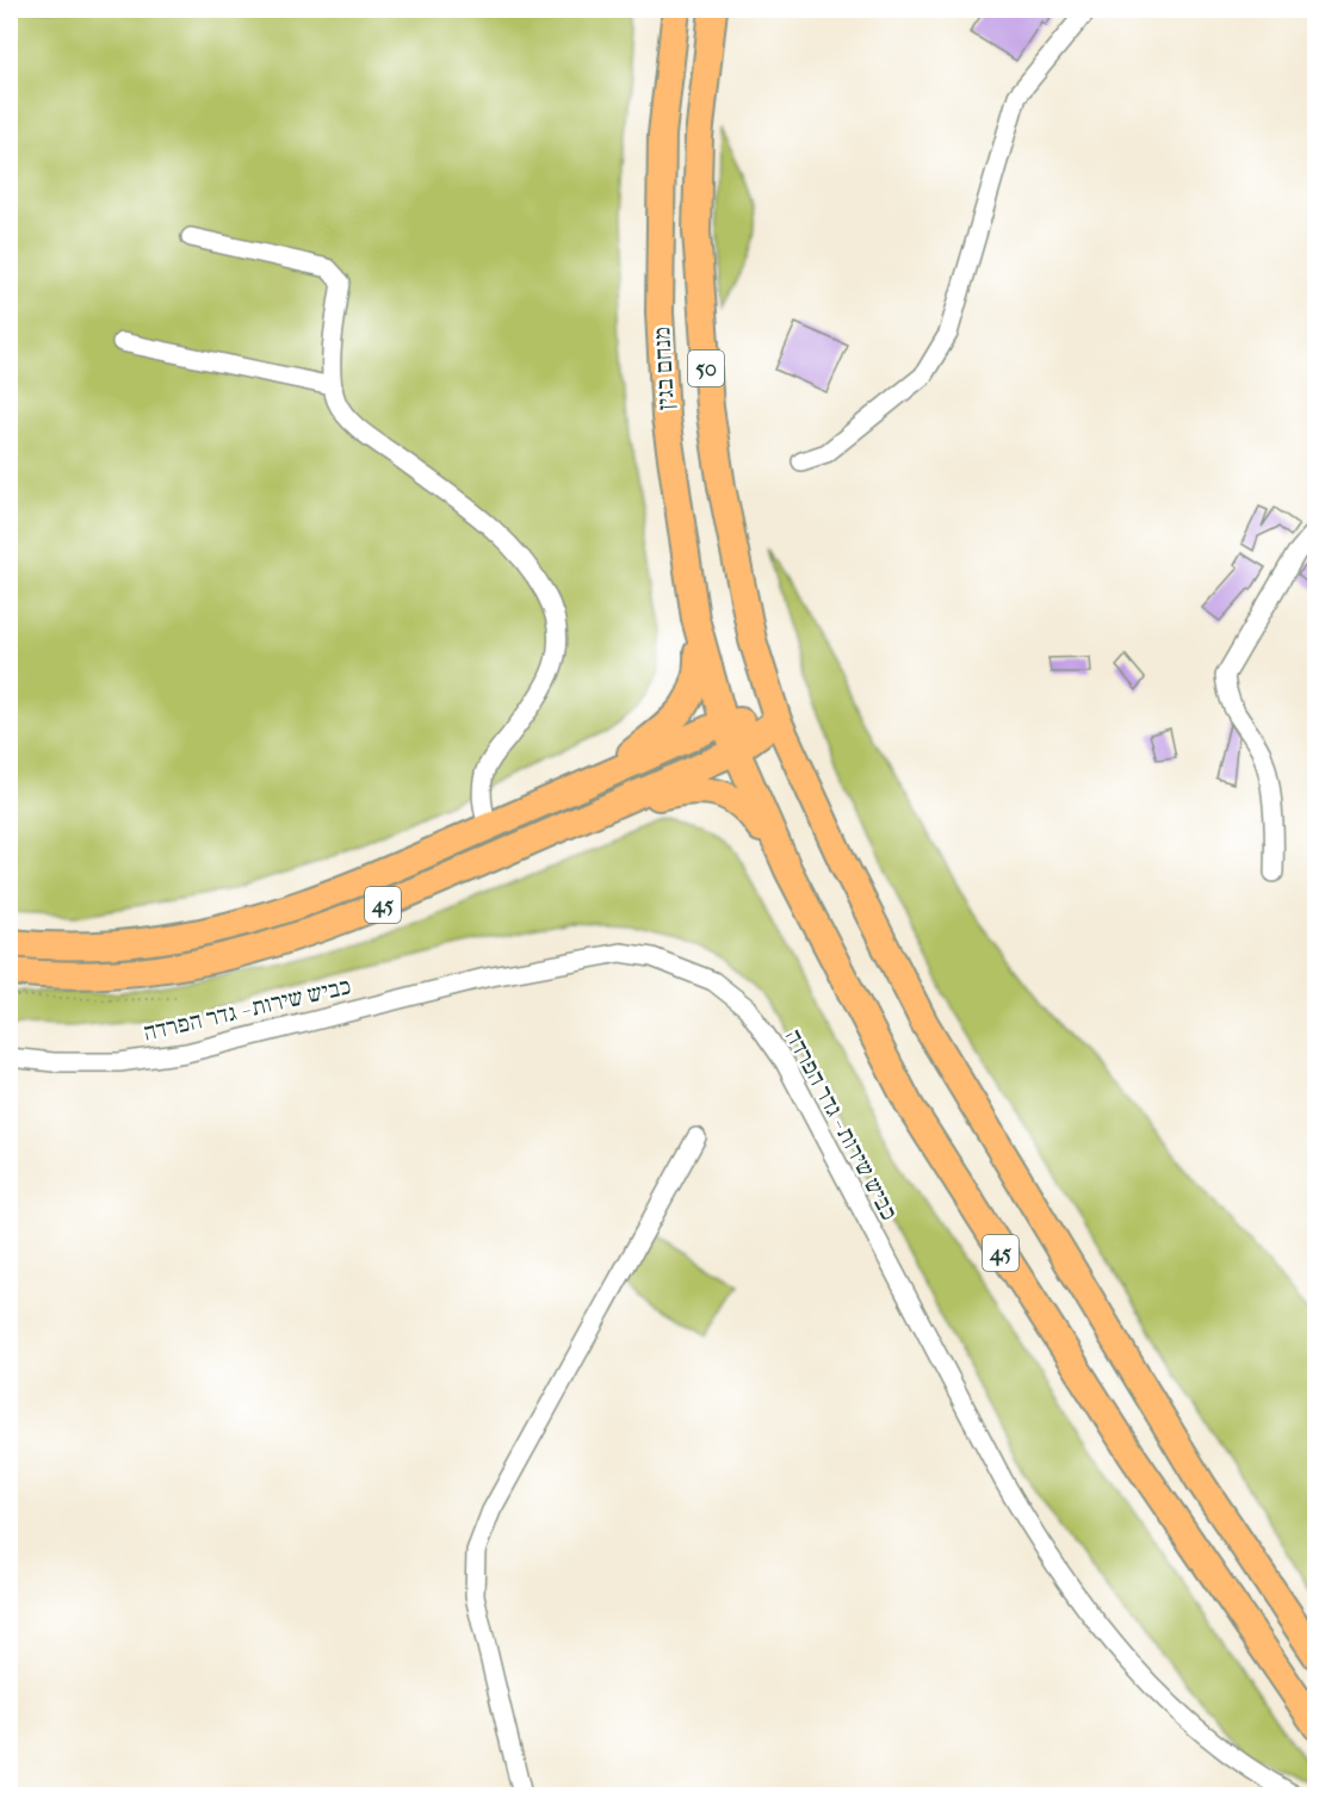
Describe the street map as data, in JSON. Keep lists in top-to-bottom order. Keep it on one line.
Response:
{"streets":{"highway":["מנחם בגין","50","45"],"street":["כביש שירות - גדר הפרדה"]},"crossings":[["מנחם בגין","45"]]}
